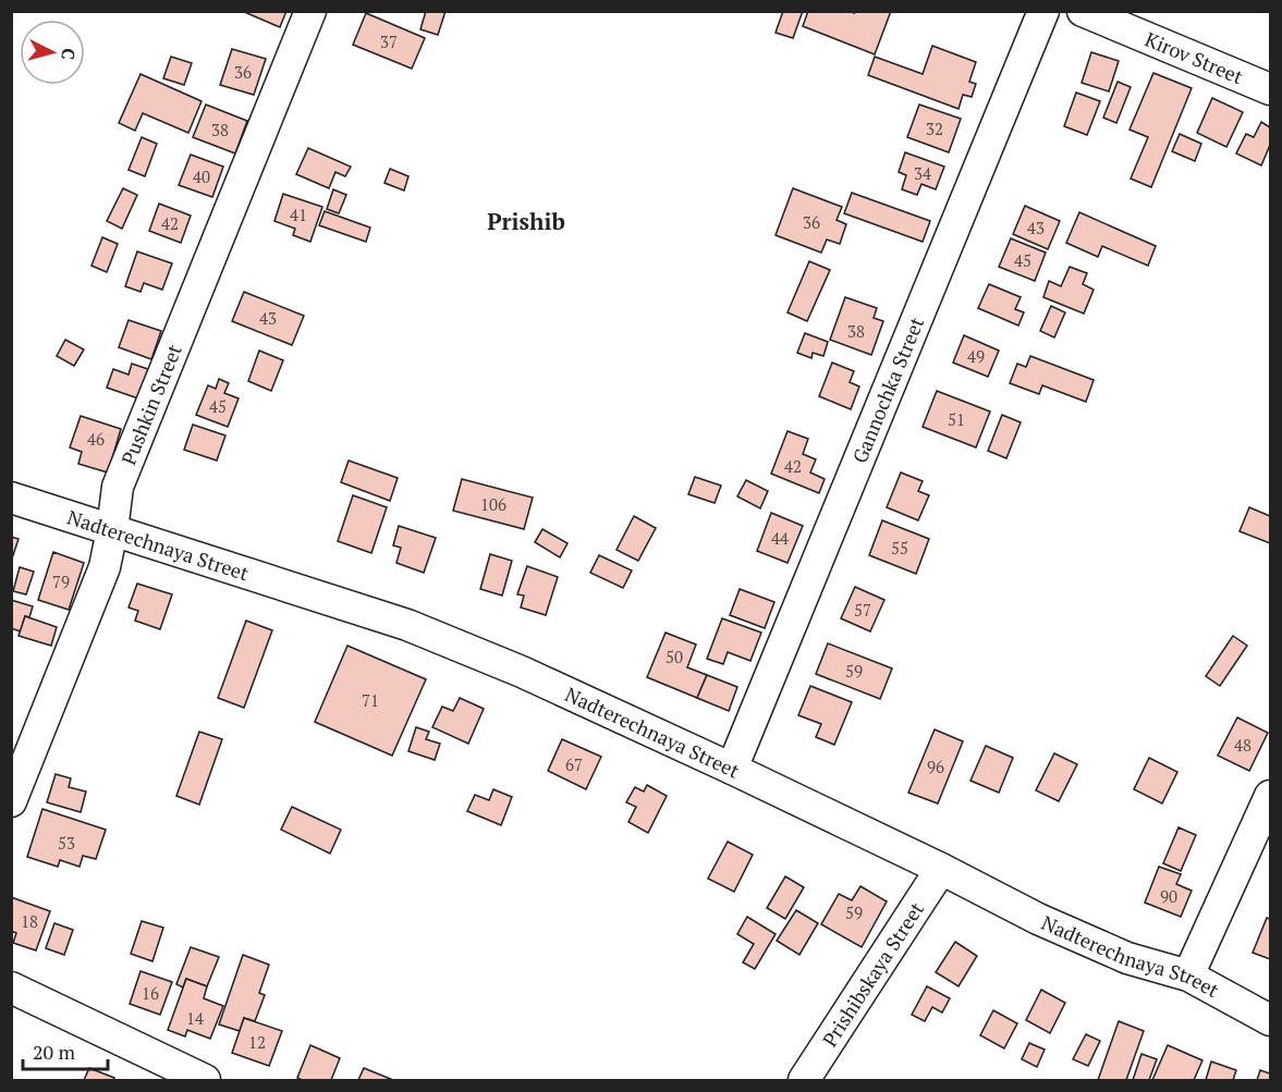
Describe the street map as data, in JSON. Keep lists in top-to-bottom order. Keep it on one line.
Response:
{"streets":{"street":["Kirov Street","Gannochka Street","Pushkin Street","Nadterechnaya Street","Prishibskaya Street"]},"crossings":[["Gannochka Street","Nadterechnaya Street"],["Pushkin Street","Nadterechnaya Street"],["Nadterechnaya Street","Prishibskaya Street"]],"districts":["Prishib"],"house_numbers":["37","36","32","38","34","40","41","36","42","43","45","43","38","49","45","51","46","42","106","44","55","79","57","50","59","71","48","67","96","53","90","59","18","16","14","12"],"scale_bar":"20 m","north":"right"}
